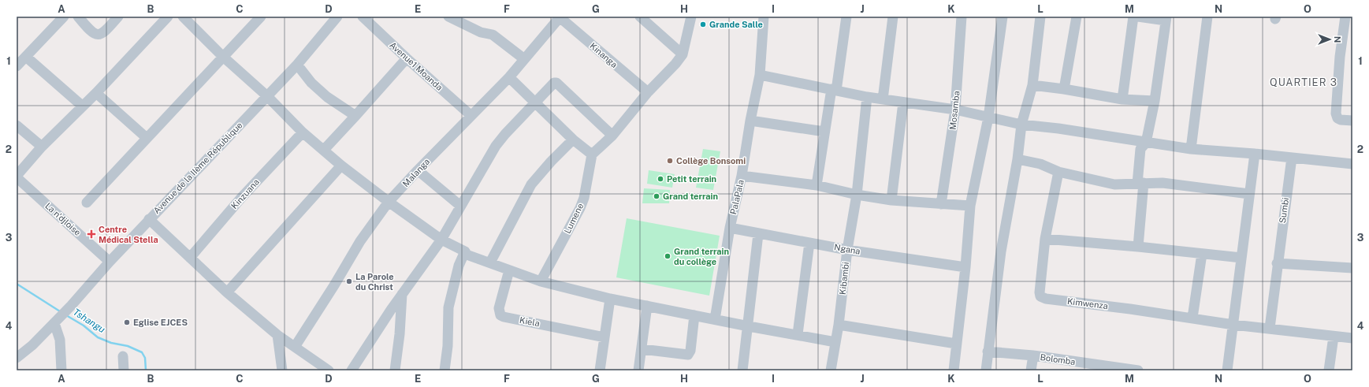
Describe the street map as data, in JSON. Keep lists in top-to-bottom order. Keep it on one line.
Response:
{"streets":{"street":["Kinanga","Avenue1 Moanda","Mosamba","Avenue de la IIème République","Malanga","Kinzuana","PalaPala","Sumbi","Lumene","La n'djloise","Ngana","Kibambi","Kimwenza","Kiela","Bolomba"]},"crossings":[["Kinanga","Malanga"],["Avenue1 Moanda","Malanga"],["Avenue de la IIème République","La n'djloise"],["PalaPala","Ngana"],["Ngana","Kibambi"]],"districts":["QUARTIER 3"],"water":["Tshangu"],"places":{"other":["Grande Salle","Collège Bonsomi","Petit terrain","Grand terrain","Grand terrain du collège","La Parole du Christ","Eglise EJCES"],"health":["Centre Médical Stella"]},"north":"right","grid":{"columns":["A","B","C","D","E","F","G","H","I","J","K","L","M","N","O"],"rows":["1","2","3","4"]}}
